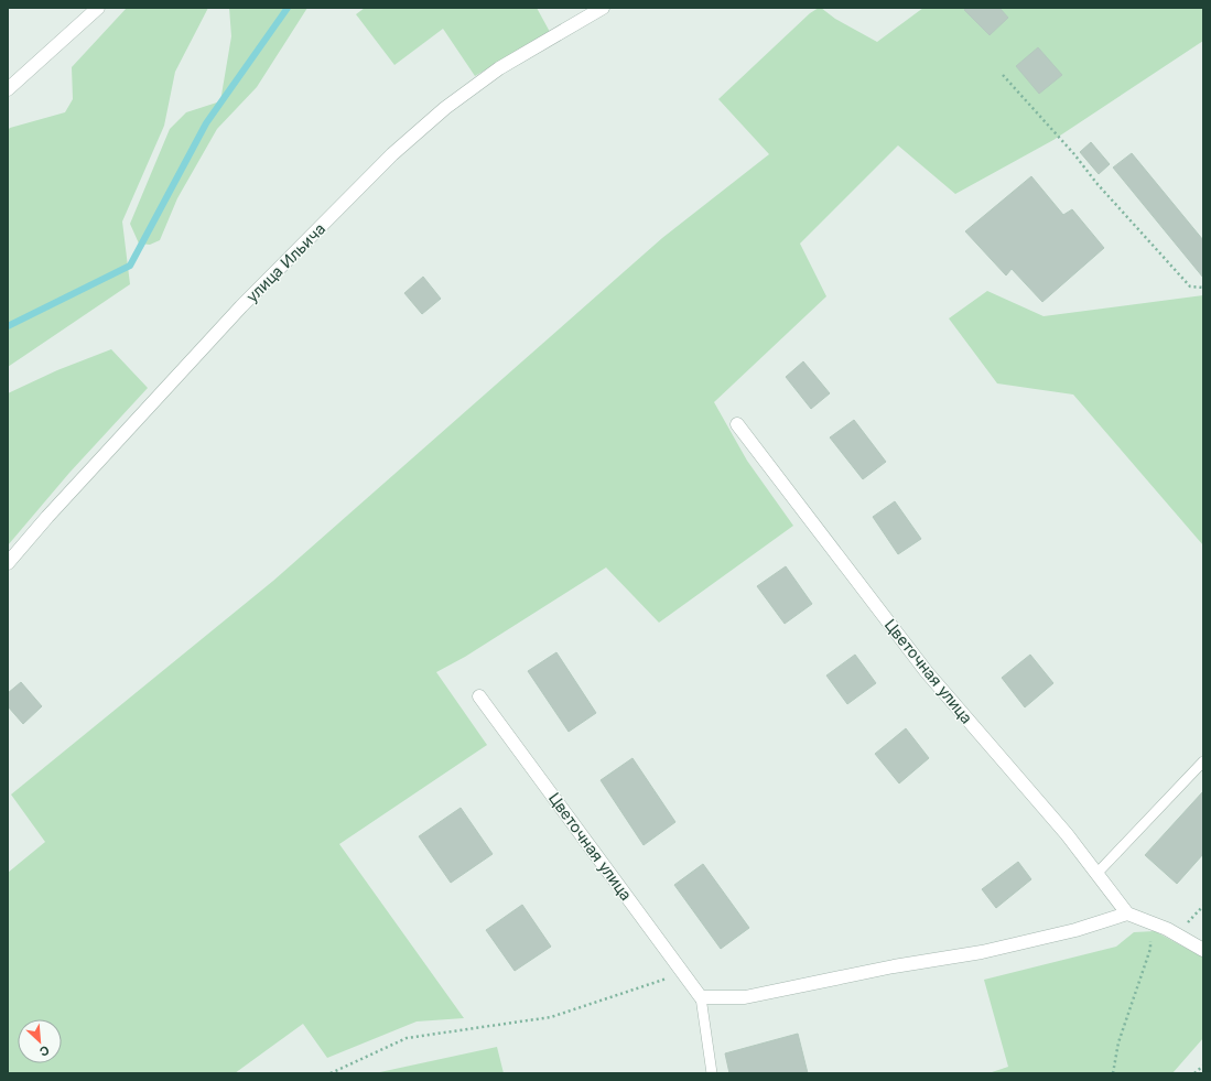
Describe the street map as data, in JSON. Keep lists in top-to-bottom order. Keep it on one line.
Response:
{"streets":{"street":["улица Ильича","Цветочная улица"]},"north":"bottom right"}
